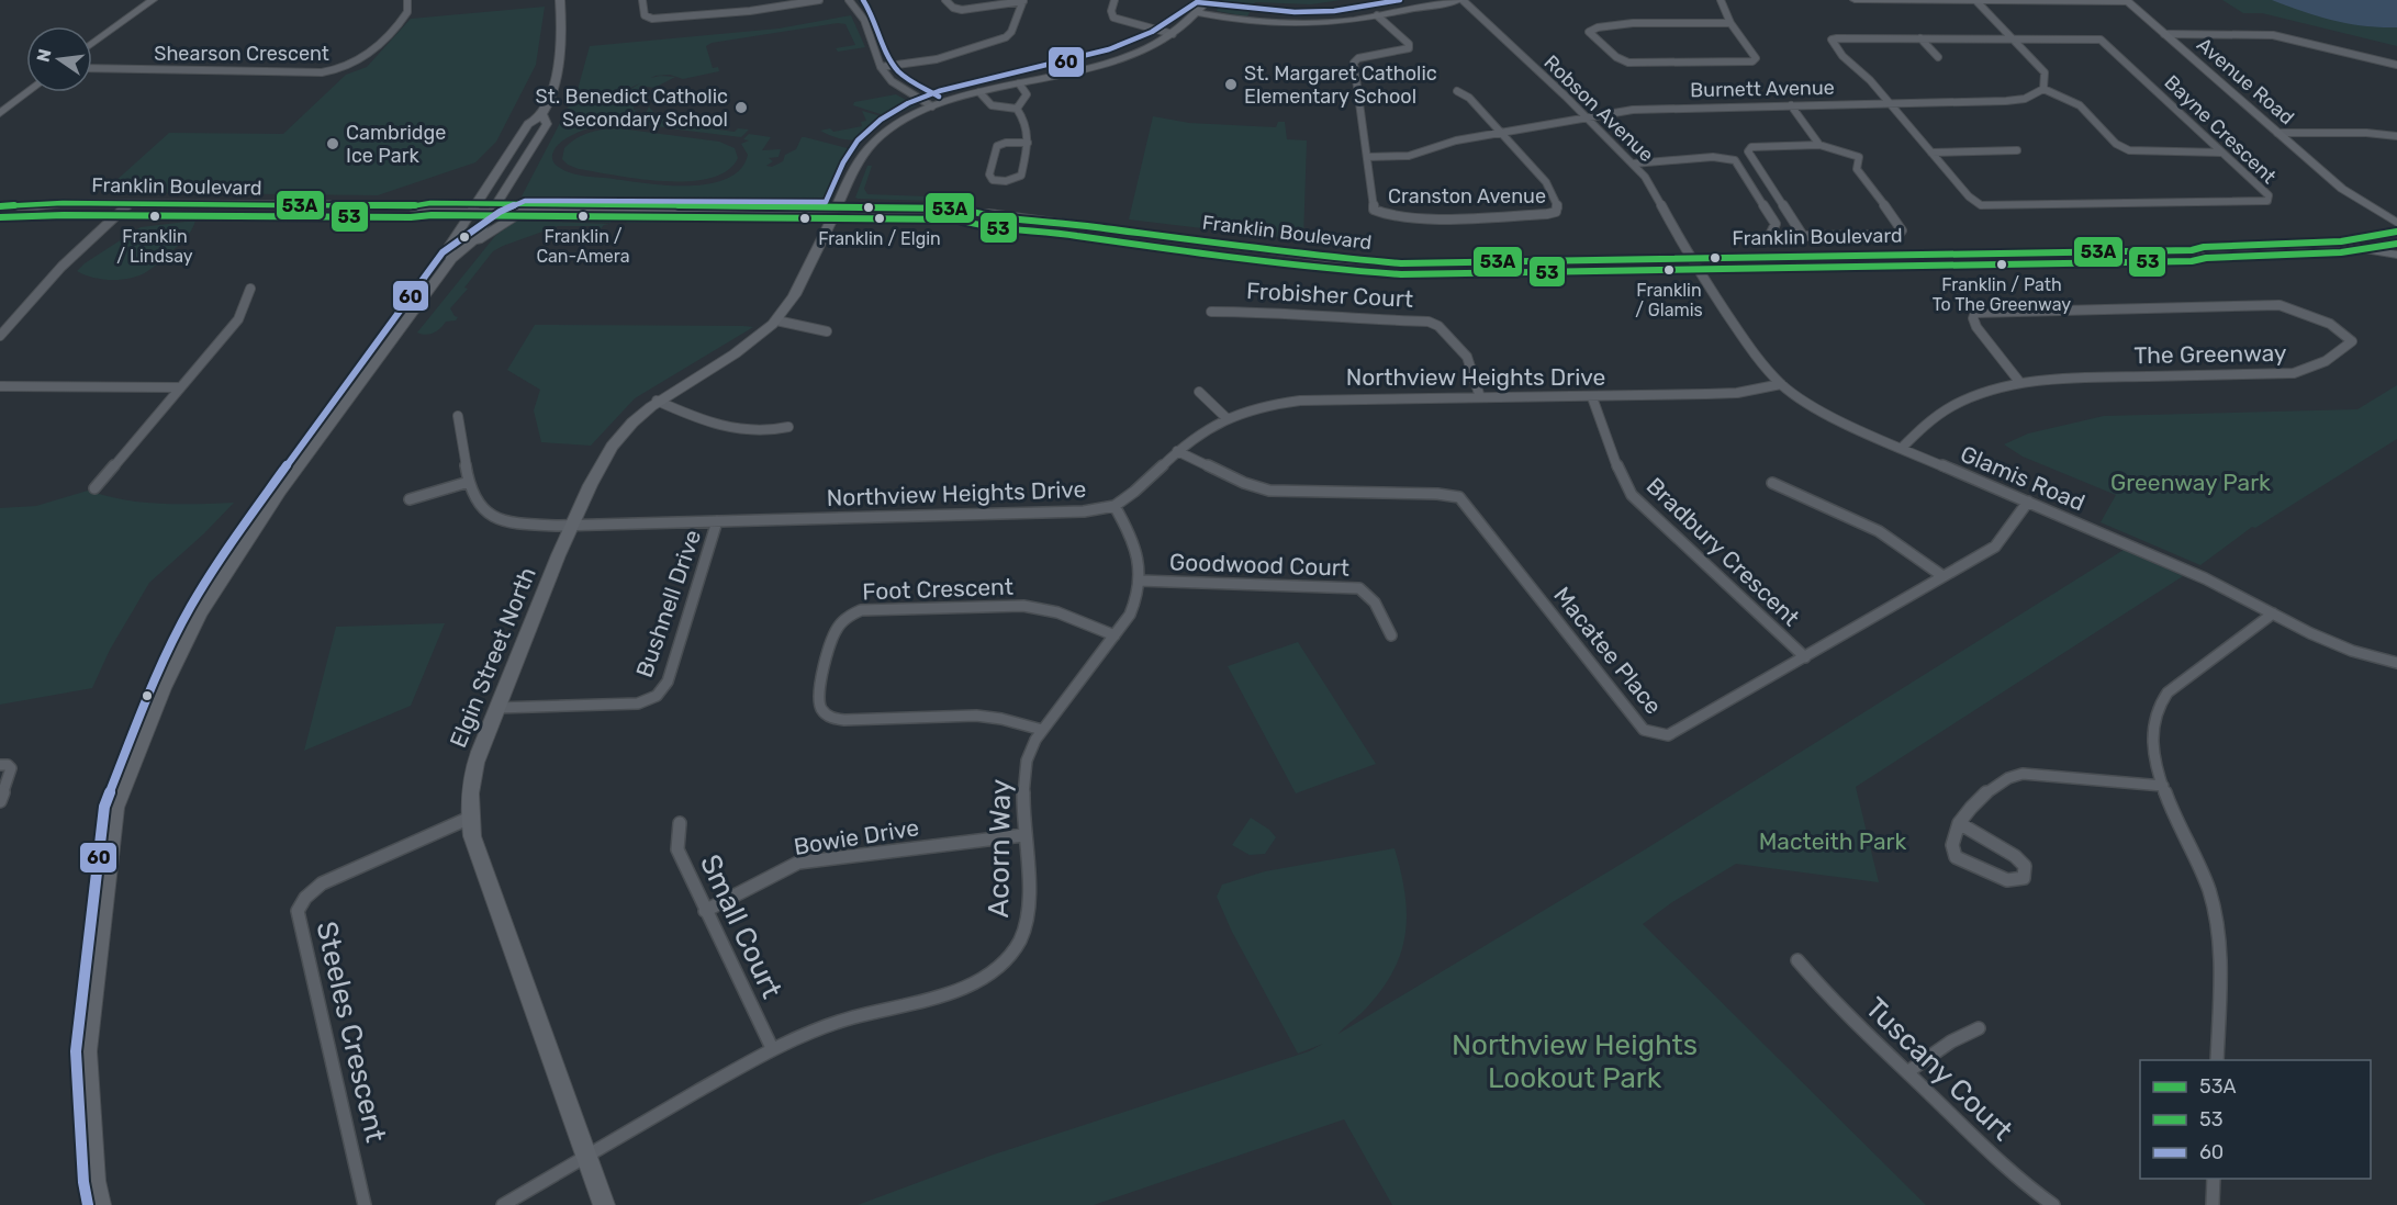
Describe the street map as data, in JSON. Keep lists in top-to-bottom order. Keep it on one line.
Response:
{"streets":{"main road":["Avenue Road","Franklin Boulevard","Elgin Street North"],"street":["Shearson Crescent","Burnett Avenue","Robson Avenue","Bayne Crescent","Cranston Avenue","Frobisher Court","The Greenway","Northview Heights Drive","Glamis Road","Bradbury Crescent","Goodwood Court","Foot Crescent","Bushnell Drive","Macatee Place","Bowie Drive","Acorn Way","Small Court","Steeles Crescent","Tuscany Court"]},"crossings":[["Avenue Road","Franklin Boulevard"],["Burnett Avenue","Robson Avenue"],["Burnett Avenue","Bayne Crescent"],["Burnett Avenue","Cranston Avenue"],["Robson Avenue","Franklin Boulevard"],["Robson Avenue","Glamis Road"],["Franklin Boulevard","Glamis Road"],["Franklin Boulevard","Elgin Street North"],["Frobisher Court","Northview Heights Drive"],["The Greenway","Glamis Road"],["Northview Heights Drive","Glamis Road"],["Northview Heights Drive","Bradbury Crescent"],["Northview Heights Drive","Bushnell Drive"],["Northview Heights Drive","Macatee Place"],["Northview Heights Drive","Elgin Street North"],["Northview Heights Drive","Acorn Way"],["Glamis Road","Macatee Place"],["Bradbury Crescent","Macatee Place"],["Goodwood Court","Acorn Way"],["Foot Crescent","Acorn Way"],["Bushnell Drive","Elgin Street North"],["Elgin Street North","Acorn Way"],["Elgin Street North","Steeles Crescent"],["Bowie Drive","Acorn Way"],["Bowie Drive","Small Court"],["Acorn Way","Small Court"]],"parks":["Greenway Park","Macteith Park","Northview Heights Lookout Park"],"places":["St. Margaret Catholic Elementary School","St. Benedict Catholic Secondary School","Cambridge Ice Park","Franklin / Lindsay","Franklin / Can-Amera","Franklin / Elgin","Franklin / Path To The Greenway","Franklin / Glamis"],"lines":["transit line 60","transit line 53A","transit line 53"],"legend":["53A","53","60"],"north":"left"}
